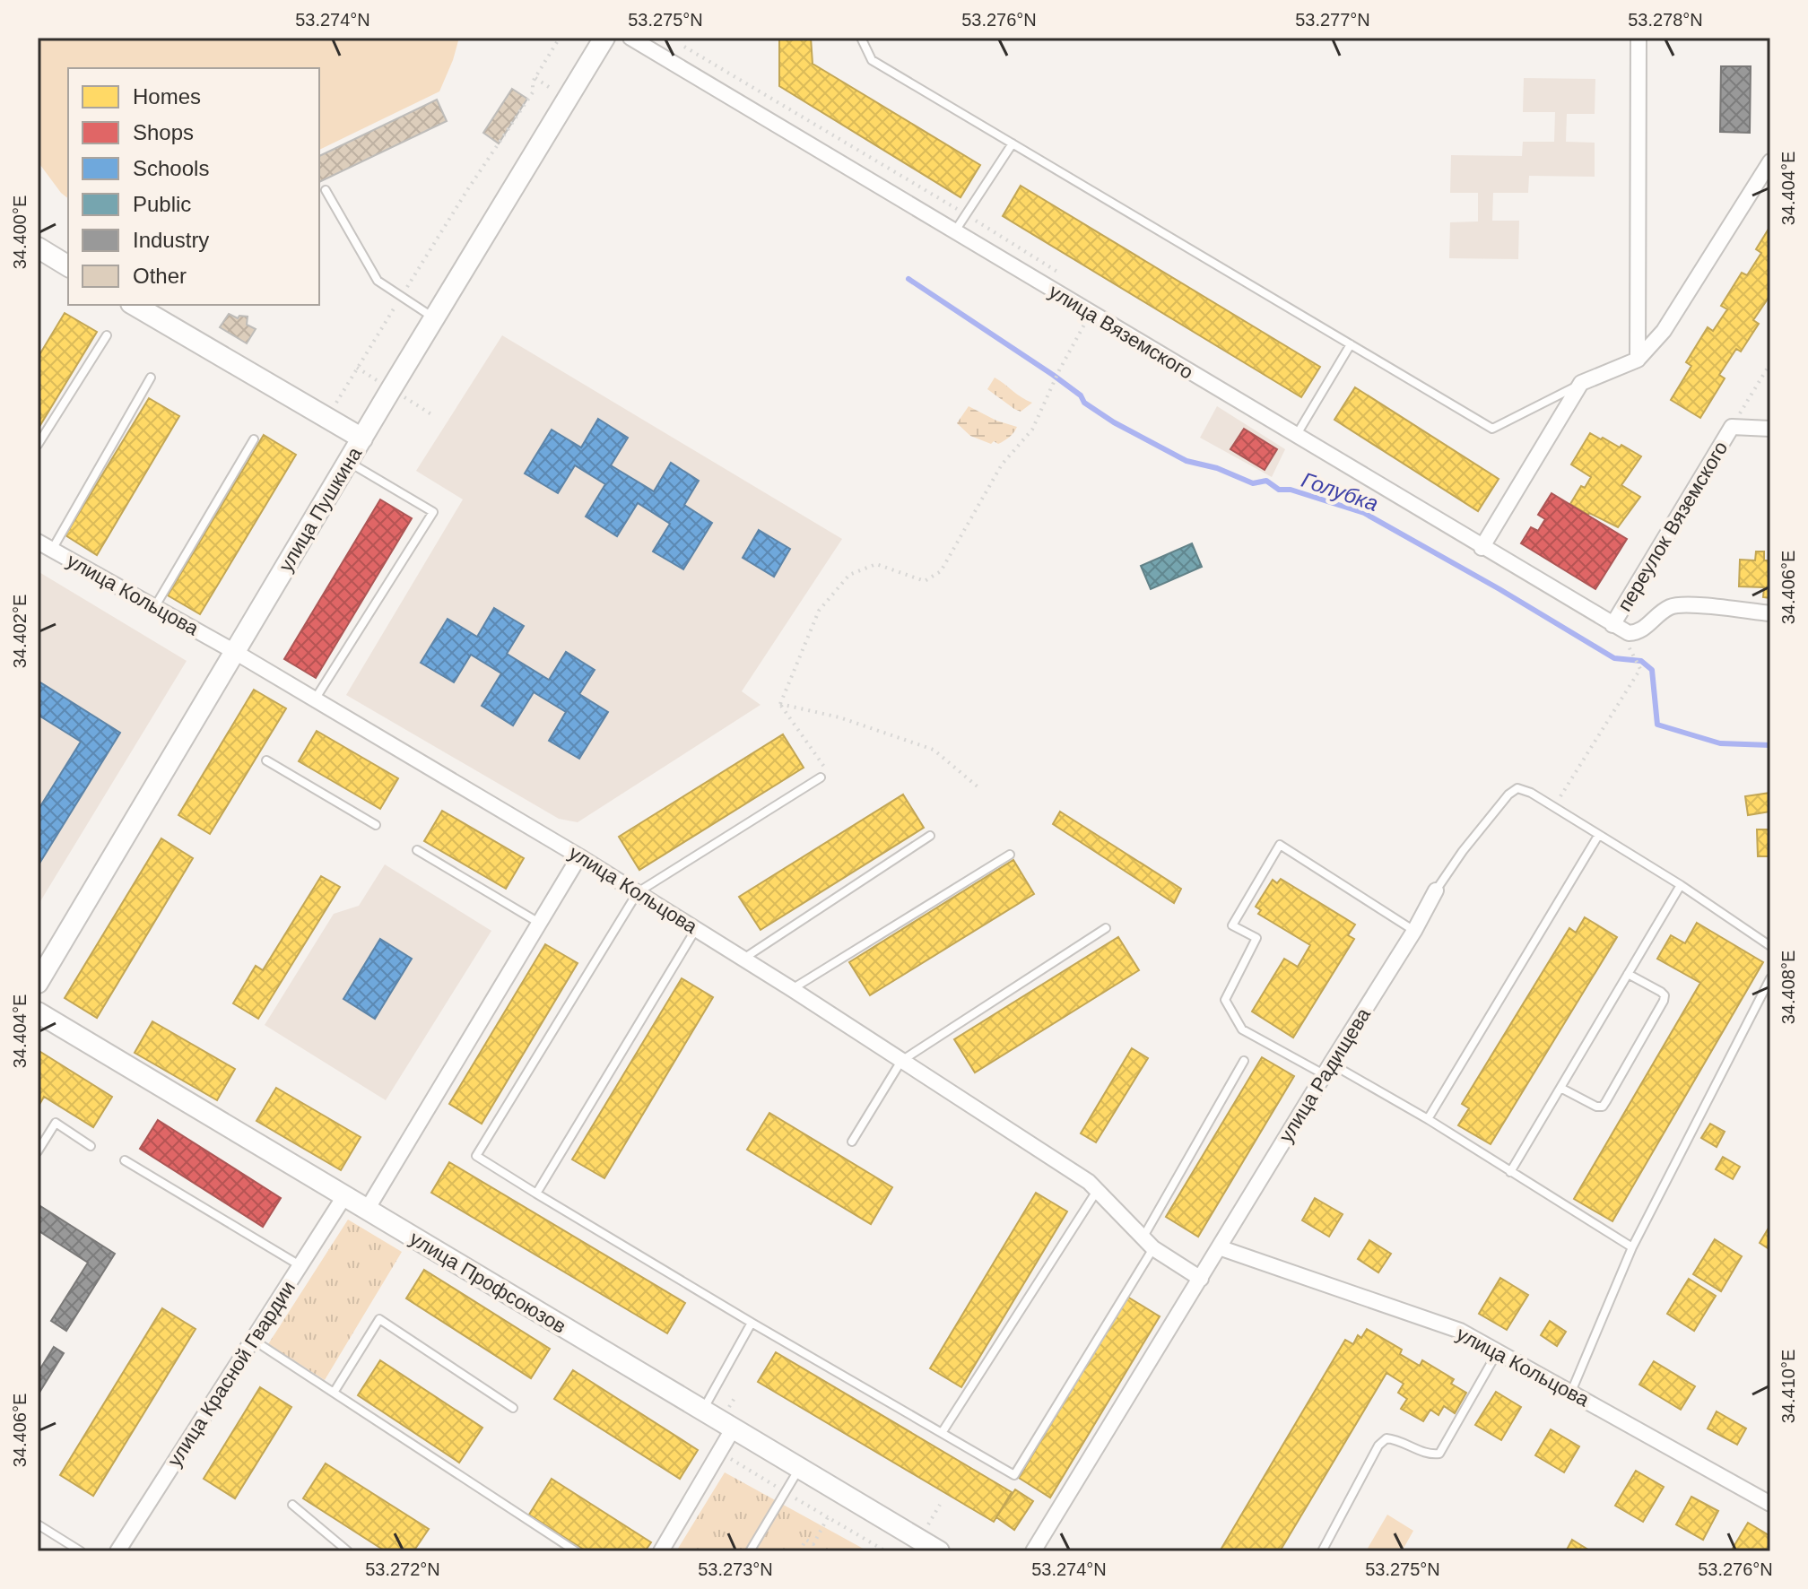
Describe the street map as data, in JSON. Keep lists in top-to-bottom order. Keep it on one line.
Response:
{"streets":{"main road":["улица Пушкина","улица Профсоюзов"],"street":["улица Вяземского","переулок Вяземского","улица Кольцова","улица Радищева","улица Красной Гвардии"]},"crossings":[["улица Вяземского","переулок Вяземского"],["улица Пушкина","улица Кольцова"],["улица Кольцова","улица Радищева"],["улица Профсоюзов","улица Красной Гвардии"]],"water":["Голубка"],"legend":["Homes","Shops","Schools","Public","Industry","Other"],"coordinates":["53.274°N","53.275°N","53.276°N","53.277°N","53.278°N","34.404°E","34.400°E","34.406°E","34.402°E","34.408°E","34.410°E","53.272°N","53.273°N"]}
